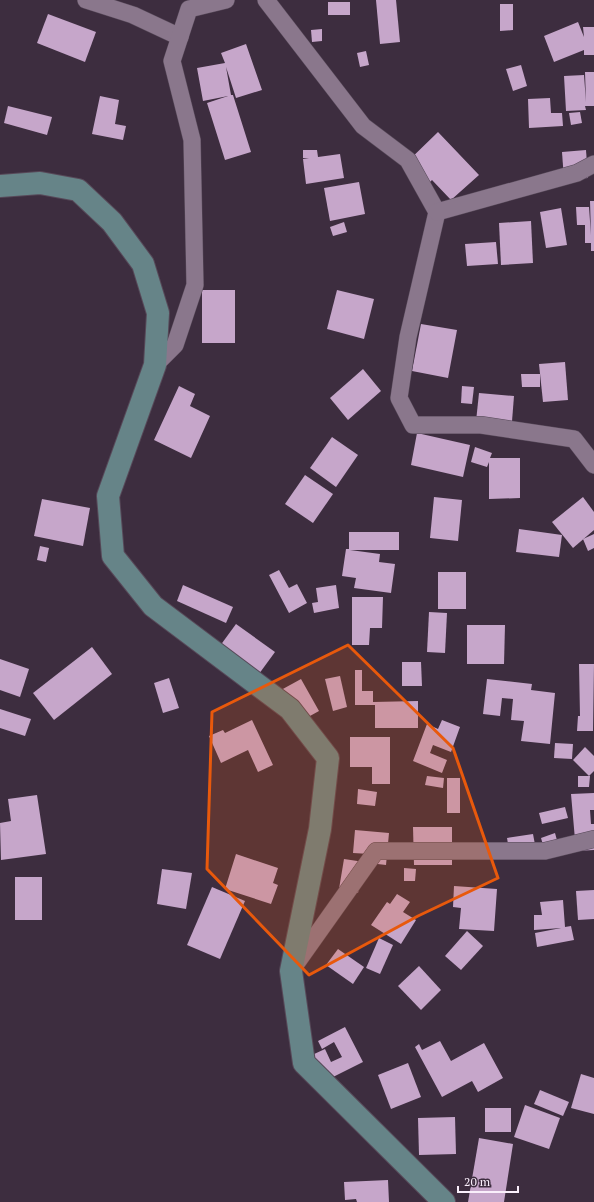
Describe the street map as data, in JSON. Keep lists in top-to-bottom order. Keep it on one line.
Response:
{"scale_bar":"20 m"}
